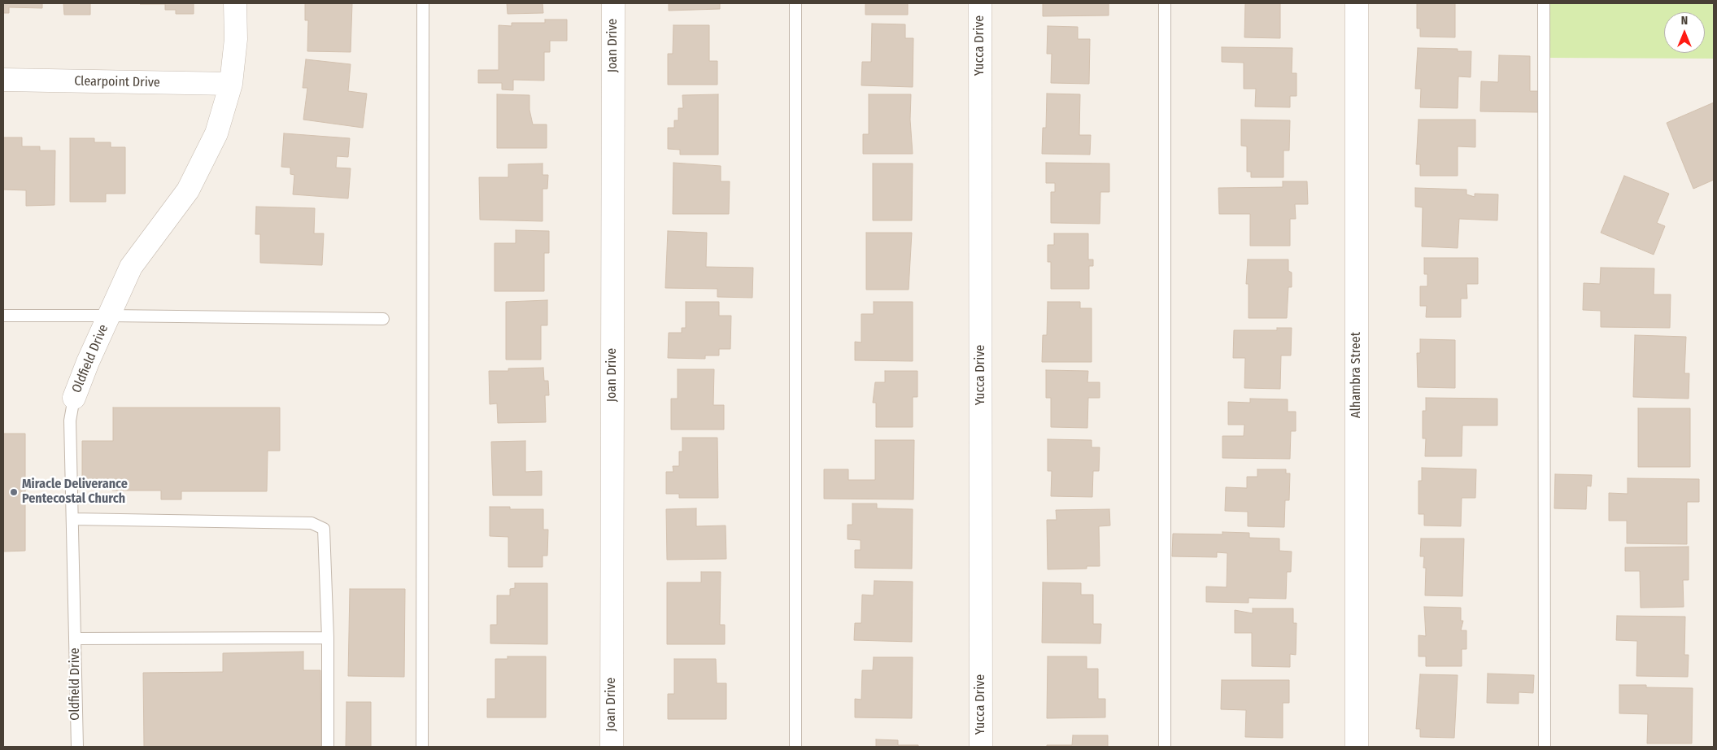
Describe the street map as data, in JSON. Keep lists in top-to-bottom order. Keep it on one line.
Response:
{"streets":{"street":["Joan Drive","Yucca Drive","Clearpoint Drive","Oldfield Drive","Alhambra Street"]},"crossings":[["Clearpoint Drive","Oldfield Drive"]],"places":["Miracle Deliverance Pentecostal Church"],"north":"top"}
